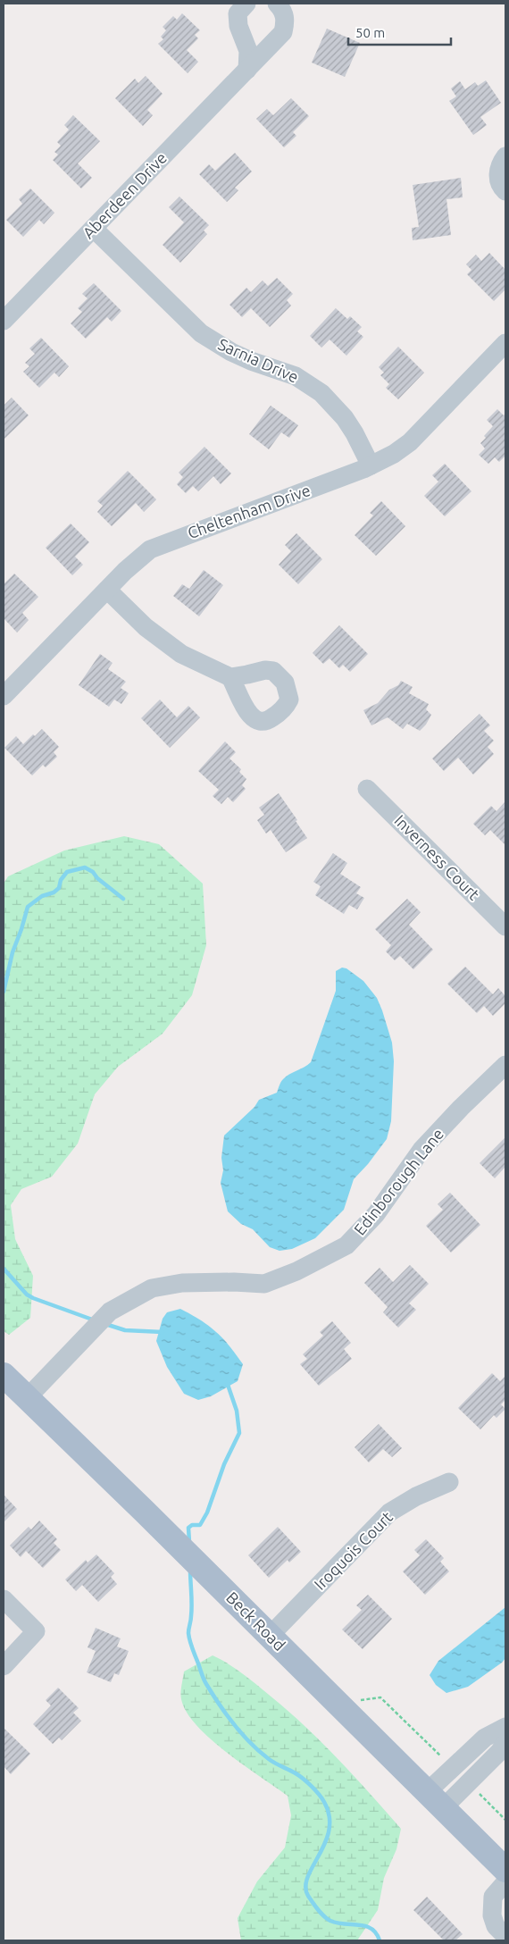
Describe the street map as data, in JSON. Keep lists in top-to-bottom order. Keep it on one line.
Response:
{"streets":{"main road":["Beck Road"],"street":["Aberdeen Drive","Sarnia Drive","Cheltenham Drive","Inverness Court","Edinborough Lane","Iroquois Court"]},"crossings":[["Aberdeen Drive","Sarnia Drive"],["Sarnia Drive","Cheltenham Drive"],["Edinborough Lane","Beck Road"],["Iroquois Court","Beck Road"]],"scale_bar":"50 m"}
